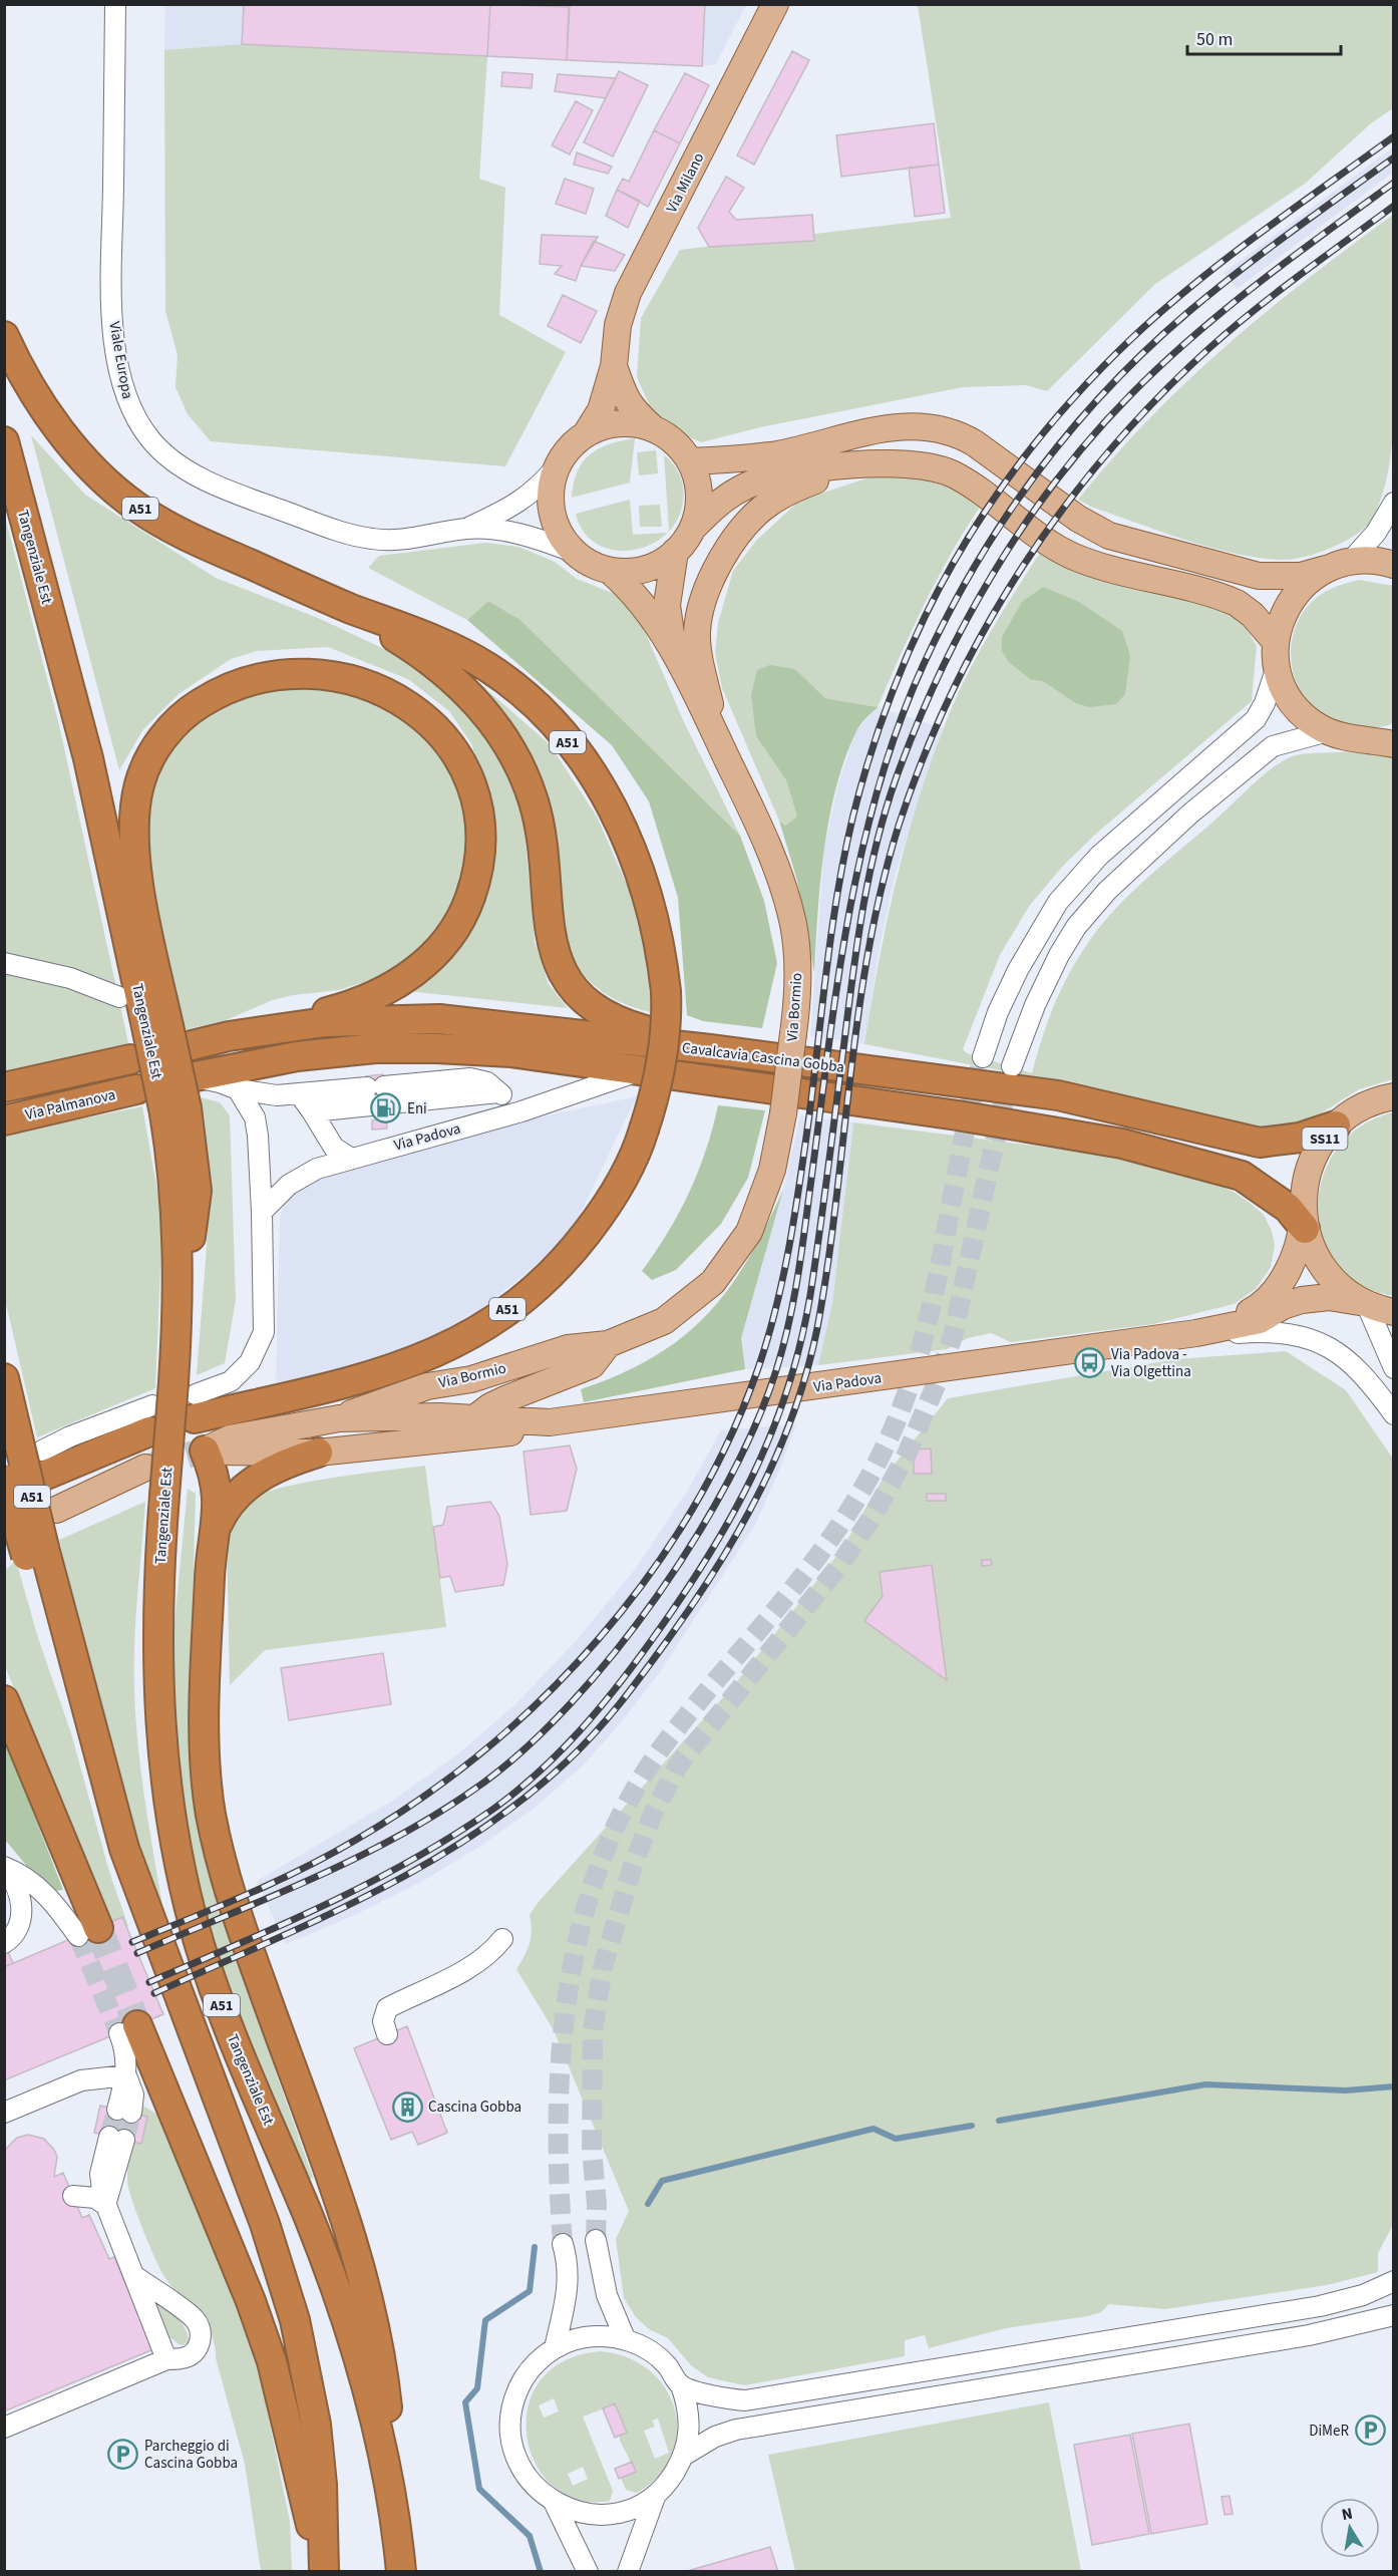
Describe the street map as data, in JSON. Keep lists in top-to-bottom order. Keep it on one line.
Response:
{"streets":{"highway":["A51","Tangenziale Est","Cavalcavia Cascina Gobba","Via Palmanova"],"main road":["Via Milano","Via Bormio","Via Padova","SS11"],"street":["Viale Europa"]},"crossings":[["Via Milano","Viale Europa"],["Via Milano","Via Bormio"],["Viale Europa","Via Bormio"],["A51","Tangenziale Est"],["Tangenziale Est","Cavalcavia Cascina Gobba"],["Via Bormio","Via Padova"],["Cavalcavia Cascina Gobba","Via Padova"],["Cavalcavia Cascina Gobba","SS11"],["Via Padova","SS11"]],"places":{"fuel station":["Eni"],"bus stop":["Via Padova - Via Olgettina"],"building":["Cascina Gobba"],"parking":["DiMeR","Parcheggio di Cascina Gobba"]},"scale_bar":"50 m","north":"top"}
